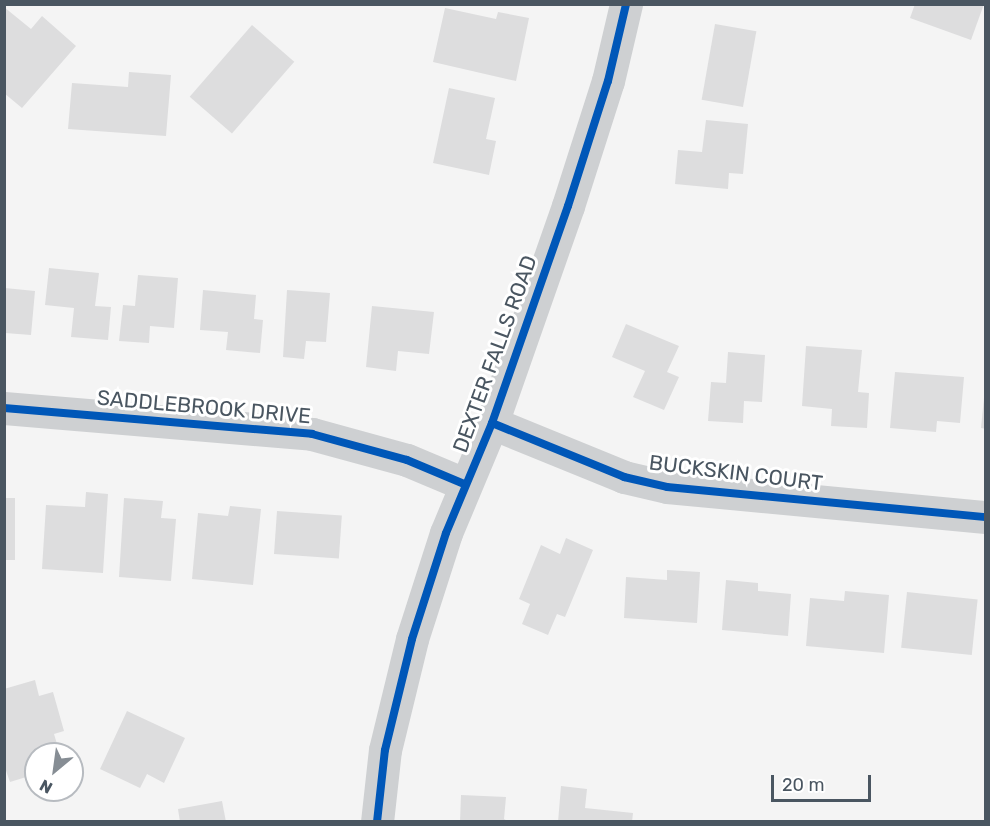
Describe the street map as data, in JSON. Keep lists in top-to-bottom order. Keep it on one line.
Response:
{"streets":{"street":["DEXTER FALLS ROAD","SADDLEBROOK DRIVE","BUCKSKIN COURT"]},"crossings":[["DEXTER FALLS ROAD","SADDLEBROOK DRIVE"],["DEXTER FALLS ROAD","BUCKSKIN COURT"]],"scale_bar":"20 m","north":"bottom left"}
